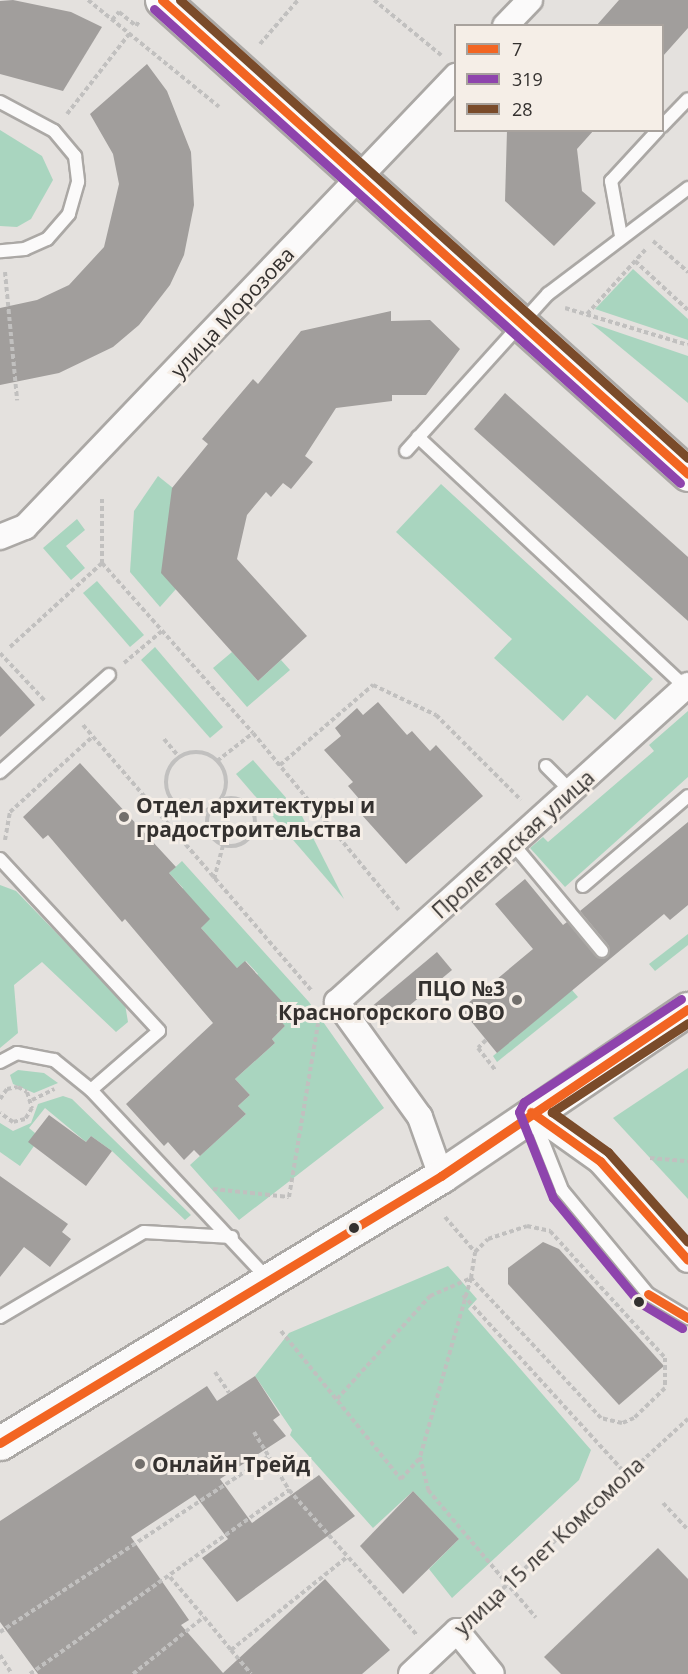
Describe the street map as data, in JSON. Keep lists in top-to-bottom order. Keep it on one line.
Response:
{"streets":{"street":["улица Морозова","Пролетарская улица","улица 15 лет Комсомола"]},"places":["Отдел архитектуры и градостроительства","ПЦО №3 Красногорского ОВО","Онлайн Трейд"],"lines":["transit line 7","transit line 28","transit line 319"],"legend":["7","319","28"]}
